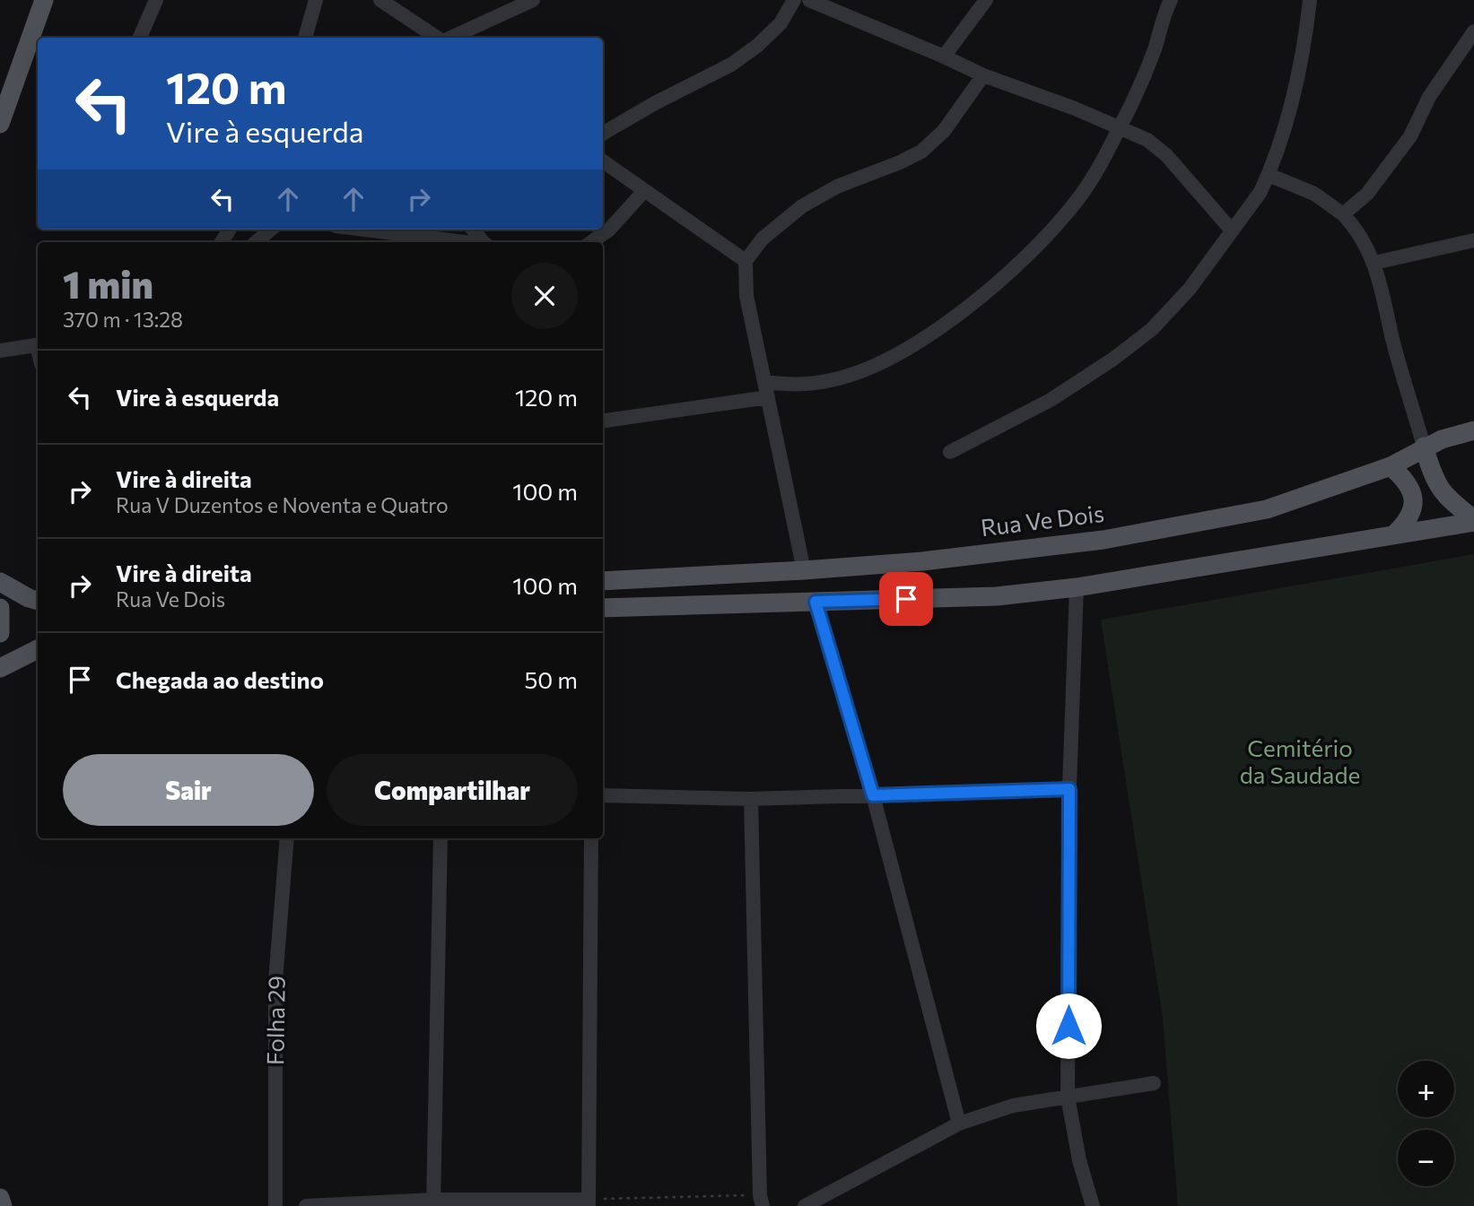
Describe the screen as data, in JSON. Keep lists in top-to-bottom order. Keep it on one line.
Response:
{"streets":{"main road":["Rua Ve Dois"],"street":["Folha 29"]},"parks":["Cemitério da Saudade"],"page":{"turn":["120 m","Vire à esquerda"],"heading":["1 min","370 m · 13:28"],"list":[{"name":"Vire à esquerda","value":"120 m"},{"name":"Vire à direita","note":"Rua V Duzentos e Noventa e Quatro","value":"100 m"},{"name":"Vire à direita","note":"Rua Ve Dois","value":"100 m"},{"name":"Chegada ao destino","value":"50 m"}],"buttons":["Sair","Compartilhar"],"map_buttons":["+","−"]}}
